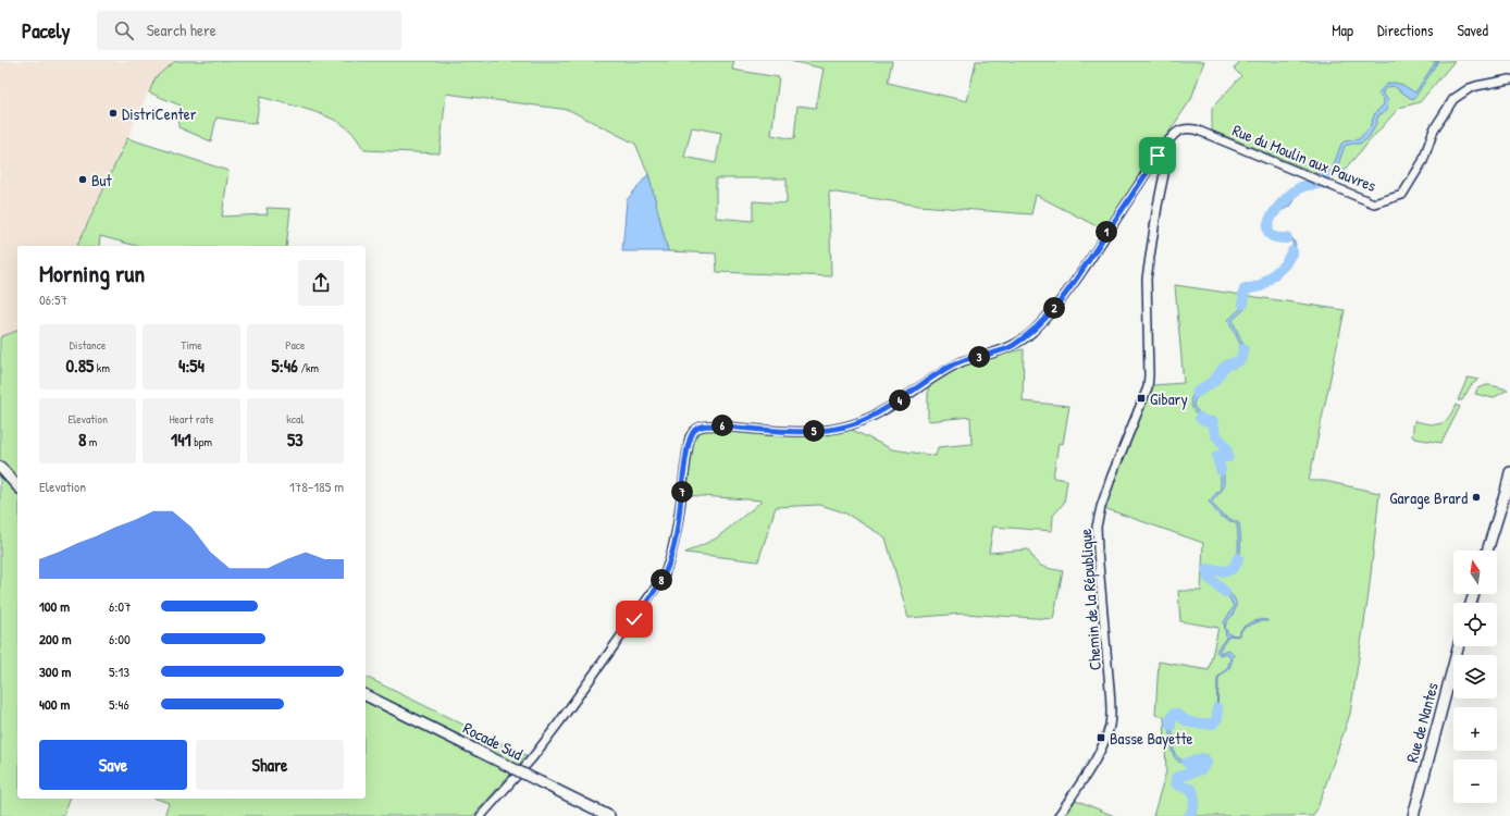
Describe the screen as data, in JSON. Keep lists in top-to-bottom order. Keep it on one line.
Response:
{"streets":{"main road":["Rue de Nantes","Rocade Sud"],"street":["Rue du Moulin aux Pauvres","Chemin de la République"]},"crossings":[["Rue du Moulin aux Pauvres","Chemin de la République"]],"places":{"other":["DistriCenter","But","Garage Brard"],"transit":["Gibary","Basse Bayette"]},"north":"top","page":{"header":"Pacely","search":"Search here","nav":["Map","Directions","Saved"],"pins":["1","2","3","4","6","5","7","8"],"heading":["Morning run","06:57"],"stats":[["Distance","0.85 km"],["Time","4:54"],["Pace","5:46 /km"],["Elevation","8 m"],["Heart rate","141 bpm"],["kcal","53"]],"chart":["Elevation","178–185 m"],"map_buttons":["+","−"],"list":[{"name":"100 m","note":"6:07"},{"name":"200 m","note":"6:00"},{"name":"300 m","note":"5:13"},{"name":"400 m","note":"5:46"}],"buttons":["Save","Share"]}}
